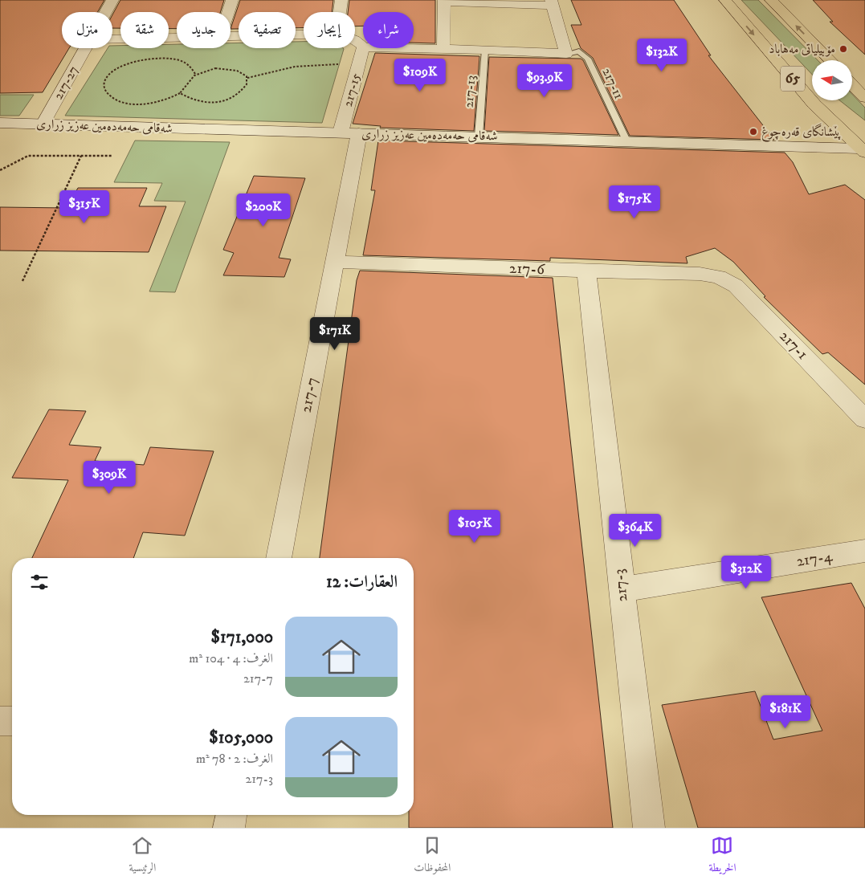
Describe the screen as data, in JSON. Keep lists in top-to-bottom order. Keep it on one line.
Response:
{"streets":{"highway":["65"],"street":["217-27","217-15","شەقامی حەمەدەمین عەزیز زراری","217-6","217-1","217-7","217-4","217-3"],"lane":["217-11","217-13"]},"crossings":[["65","شەقامی حەمەدەمین عەزیز زراری"],["217-27","شەقامی حەمەدەمین عەزیز زراری"],["217-11","شەقامی حەمەدەمین عەزیز زراری"],["217-15","شەقامی حەمەدەمین عەزیز زراری"],["217-15","217-7"],["217-13","شەقامی حەمەدەمین عەزیز زراری"],["شەقامی حەمەدەمین عەزیز زراری","217-7"],["217-6","217-1"],["217-6","217-7"],["217-6","217-3"],["217-4","217-3"]],"places":["مۆبیلیاتی مەهاباد","پێشانگای قەرەچوغ"],"north":"left","page":{"chip":["شراء","إيجار","تصفية","جديد","شقة","منزل"],"price":["$132K","$109K","$93.9K","$175K","$315K","$200K","$171K","$309K","$105K","$364K","$312K","$181K"],"heading":"العقارات: 12","list":[{"name":"$171,000","note":"الغرف: 4 · 104 m² · 217-7"},{"name":"$105,000","note":"الغرف: 2 · 78 m² · 217-3"}],"tabs":["الخريطة","المحفوظات","الرئيسية"]}}
